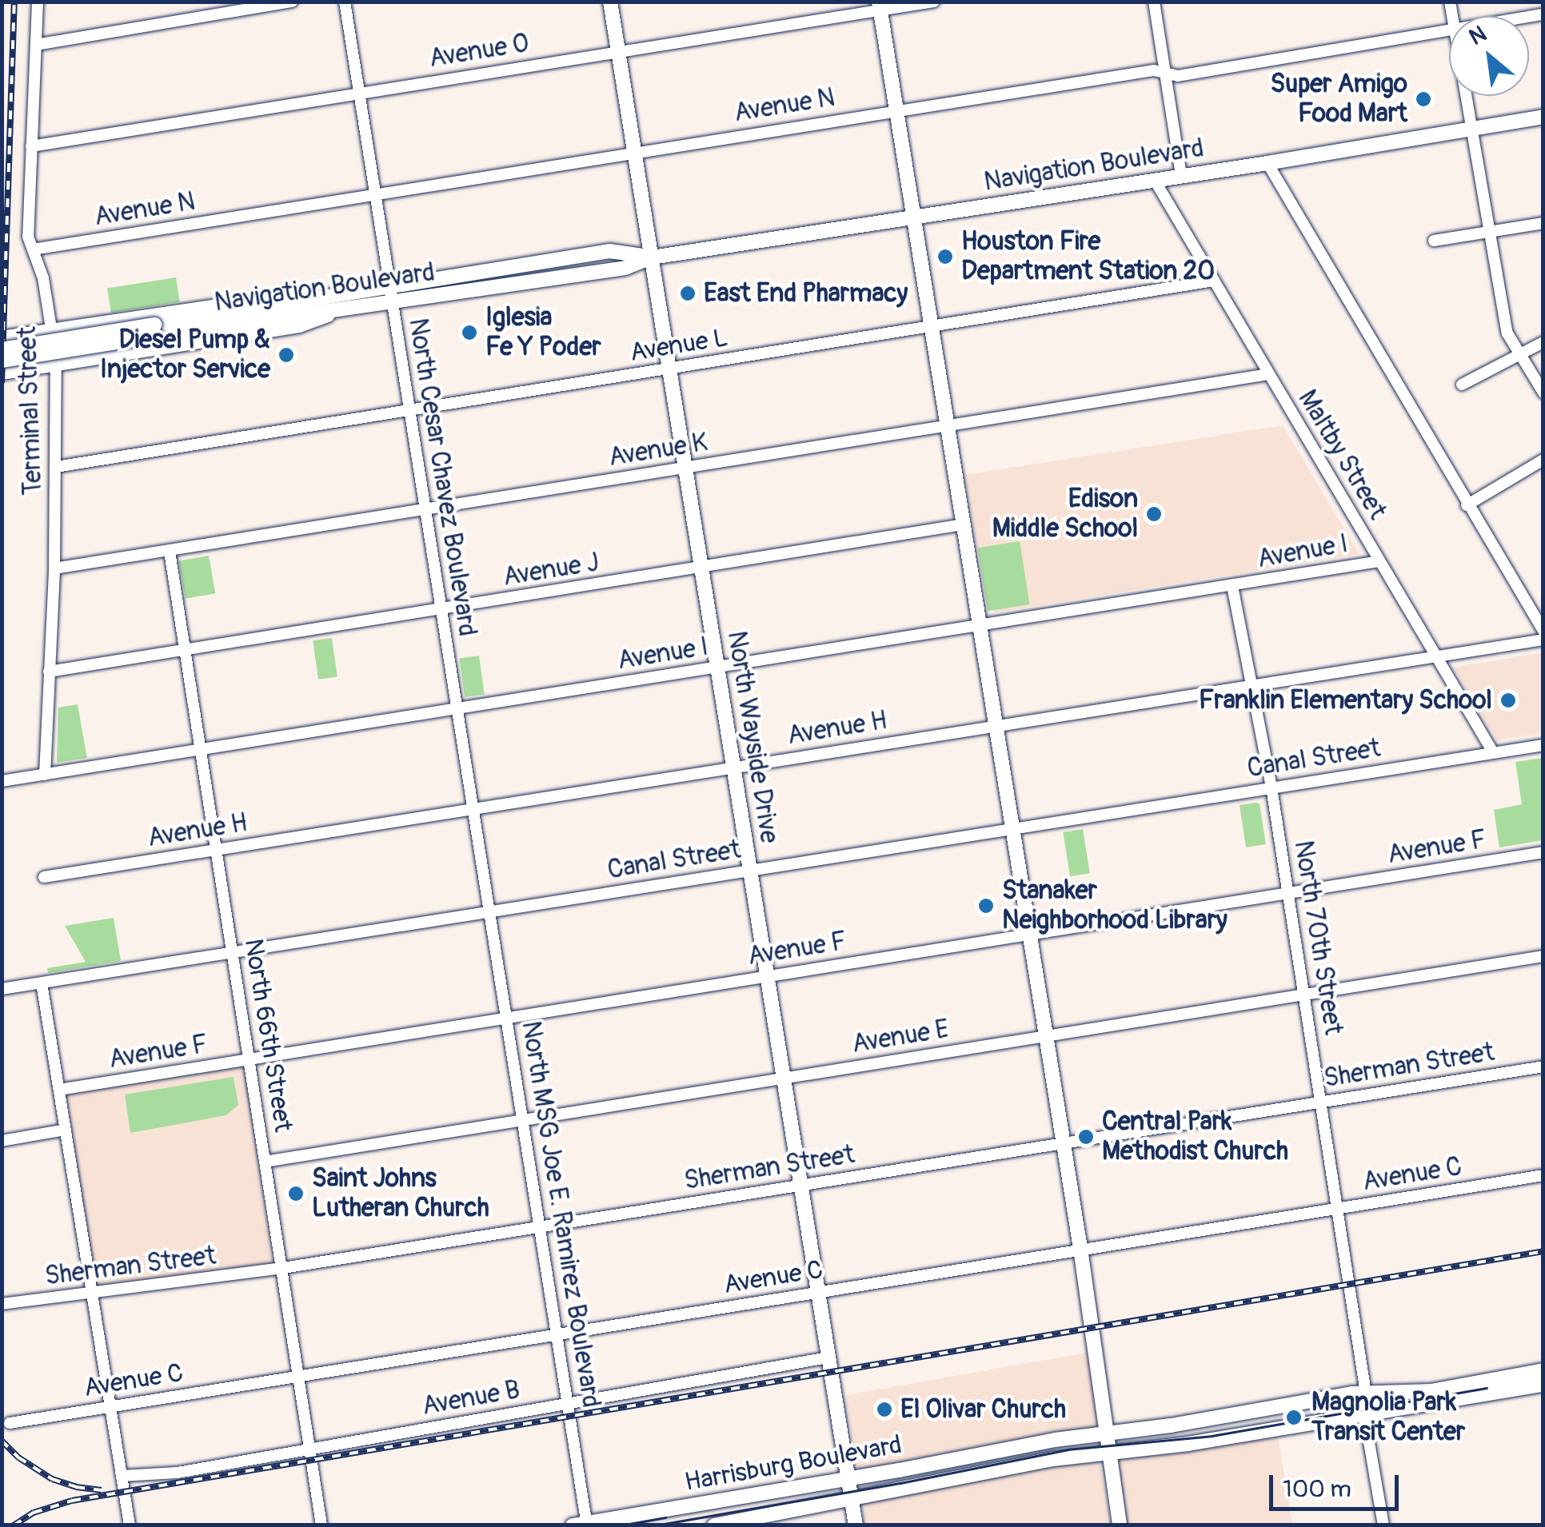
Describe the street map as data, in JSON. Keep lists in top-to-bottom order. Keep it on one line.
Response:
{"streets":{"main road":["Navigation Boulevard","North Wayside Drive","Harrisburg Boulevard"],"street":["Avenue O","Avenue N","Avenue L","Terminal Street","Avenue K","Maltby Street","North Cesar Chavez Boulevard","Avenue I","Avenue J","Avenue H","Canal Street","Avenue F","North 70th Street","North 66th Street","Avenue E","Sherman Street","Avenue C","North MSG Joe E. Ramirez Boulevard","Avenue B"]},"crossings":[["Avenue O","Terminal Street"],["Avenue O","North Cesar Chavez Boulevard"],["Avenue O","North Wayside Drive"],["Avenue N","Terminal Street"],["Avenue N","North Cesar Chavez Boulevard"],["Avenue N","North Wayside Drive"],["Navigation Boulevard","Maltby Street"],["Navigation Boulevard","North Cesar Chavez Boulevard"],["Navigation Boulevard","North Wayside Drive"],["Avenue L","Terminal Street"],["Avenue L","Maltby Street"],["Avenue L","North Cesar Chavez Boulevard"],["Avenue L","North Wayside Drive"],["Terminal Street","Avenue K"],["Terminal Street","Avenue I"],["Terminal Street","Avenue J"],["Avenue K","Maltby Street"],["Avenue K","North Cesar Chavez Boulevard"],["Avenue K","North Wayside Drive"],["Avenue K","North 66th Street"],["Maltby Street","Avenue I"],["Maltby Street","Avenue H"],["Maltby Street","Canal Street"],["North Cesar Chavez Boulevard","Avenue I"],["North Cesar Chavez Boulevard","Avenue J"],["North Cesar Chavez Boulevard","Avenue H"],["North Cesar Chavez Boulevard","Canal Street"],["North Cesar Chavez Boulevard","North MSG Joe E. Ramirez Boulevard"],["Avenue I","North Wayside Drive"],["Avenue I","North 70th Street"],["Avenue I","North 66th Street"],["Avenue J","North Wayside Drive"],["Avenue J","North 66th Street"],["Avenue H","North Wayside Drive"],["Avenue H","North 70th Street"],["Avenue H","North 66th Street"],["North Wayside Drive","Canal Street"],["North Wayside Drive","Avenue F"],["North Wayside Drive","Avenue E"],["North Wayside Drive","Sherman Street"],["North Wayside Drive","Avenue C"],["North Wayside Drive","Avenue B"],["North Wayside Drive","Harrisburg Boulevard"],["Canal Street","North 70th Street"],["Canal Street","North 66th Street"],["Canal Street","North MSG Joe E. Ramirez Boulevard"],["Avenue F","North 70th Street"],["Avenue F","North 66th Street"],["Avenue F","North MSG Joe E. Ramirez Boulevard"],["North 70th Street","Avenue E"],["North 70th Street","Sherman Street"],["North 70th Street","Avenue C"],["North 70th Street","Harrisburg Boulevard"],["North 66th Street","Avenue E"],["North 66th Street","Sherman Street"],["North 66th Street","Avenue C"],["North 66th Street","Avenue B"],["Avenue E","North MSG Joe E. Ramirez Boulevard"],["Sherman Street","North MSG Joe E. Ramirez Boulevard"],["Avenue C","North MSG Joe E. Ramirez Boulevard"],["North MSG Joe E. Ramirez Boulevard","Avenue B"],["North MSG Joe E. Ramirez Boulevard","Harrisburg Boulevard"]],"places":["Super Amigo Food Mart","Houston Fire Department Station 20","East End Pharmacy","Iglesia Fe Y Poder","Diesel Pump & Injector Service","Edison Middle School","Franklin Elementary School","Stanaker Neighborhood Library","Central Park Methodist Church","Saint Johns Lutheran Church","El Olivar Church","Magnolia Park Transit Center"],"scale_bar":"100 m","north":"top left"}
